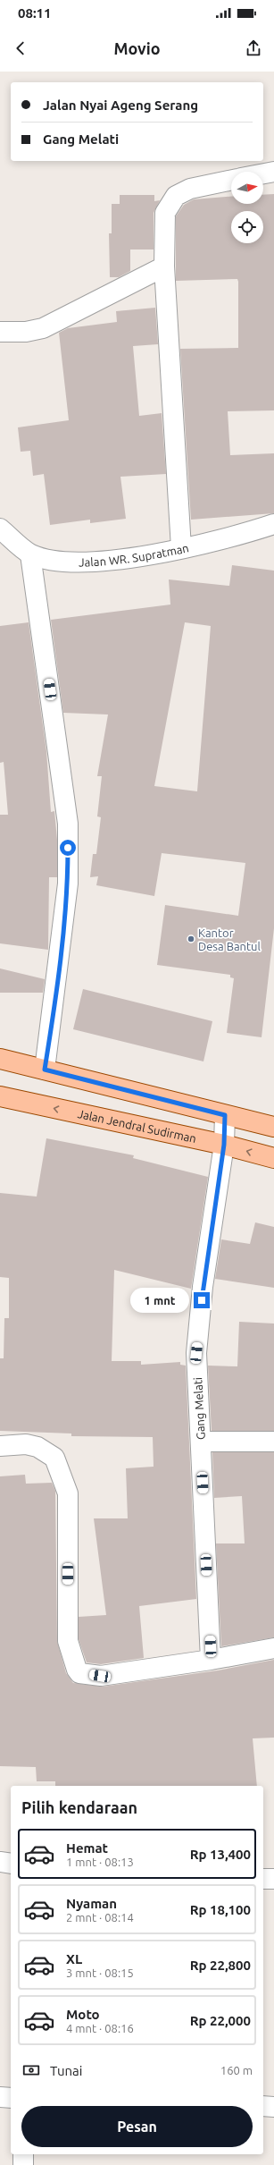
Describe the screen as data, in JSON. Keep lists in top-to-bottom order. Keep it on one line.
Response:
{"streets":{"main road":["Jalan Jendral Sudirman"],"street":["Jalan WR. Supratman","Gang Melati"]},"crossings":[["Jalan Jendral Sudirman","Gang Melati"]],"places":["Kantor Desa Bantul"],"north":"right","page":{"status":"08:11","header":"Movio","banner":["Jalan Nyai Ageng Serang","Gang Melati"],"bubble":"1 mnt","heading":"Pilih kendaraan","list":[{"name":"Hemat","note":"1 mnt · 08:13","value":"Rp 13,400"},{"name":"Nyaman","note":"2 mnt · 08:14","value":"Rp 18,100"},{"name":"XL","note":"3 mnt · 08:15","value":"Rp 22,800"},{"name":"Moto","note":"4 mnt · 08:16","value":"Rp 22,000"}],"pay":["Tunai","160 m"],"buttons":"Pesan"}}
